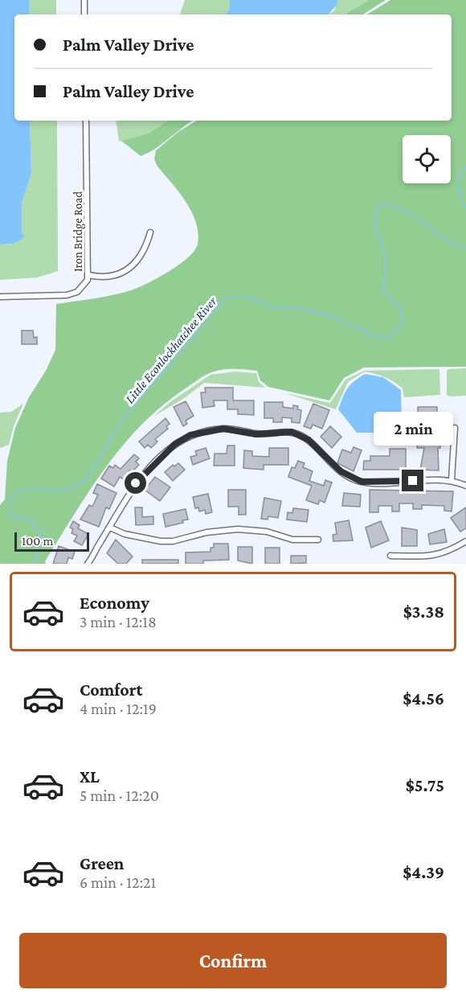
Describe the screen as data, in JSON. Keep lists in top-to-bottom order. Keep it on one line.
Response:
{"streets":{"street":["Iron Bridge Road"]},"water":["Little Econlockhatchee River"],"scale_bar":"100 m","page":{"banner":["Palm Valley Drive","Palm Valley Drive"],"bubble":"2 min","scale":"100 m","list":[{"name":"Economy","note":"3 min · 12:18","value":"$3.38"},{"name":"Comfort","note":"4 min · 12:19","value":"$4.56"},{"name":"XL","note":"5 min · 12:20","value":"$5.75"},{"name":"Green","note":"6 min · 12:21","value":"$4.39"}],"buttons":"Confirm"}}
